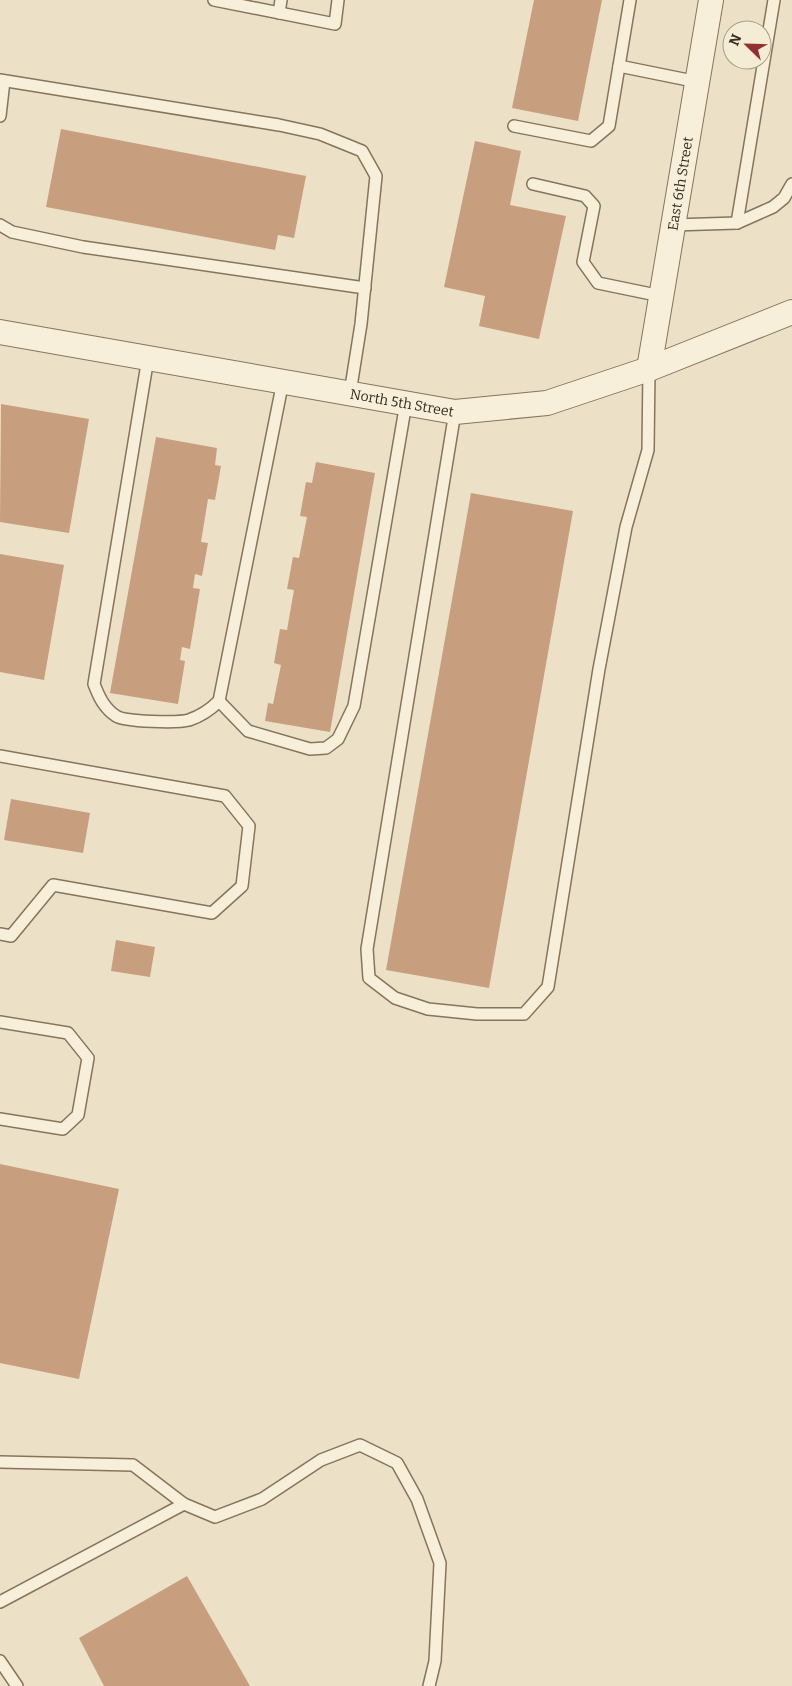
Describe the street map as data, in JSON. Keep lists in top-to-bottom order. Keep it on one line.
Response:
{"streets":{"street":["East 6th Street","North 5th Street"]},"crossings":[["East 6th Street","North 5th Street"]],"north":"top left"}
